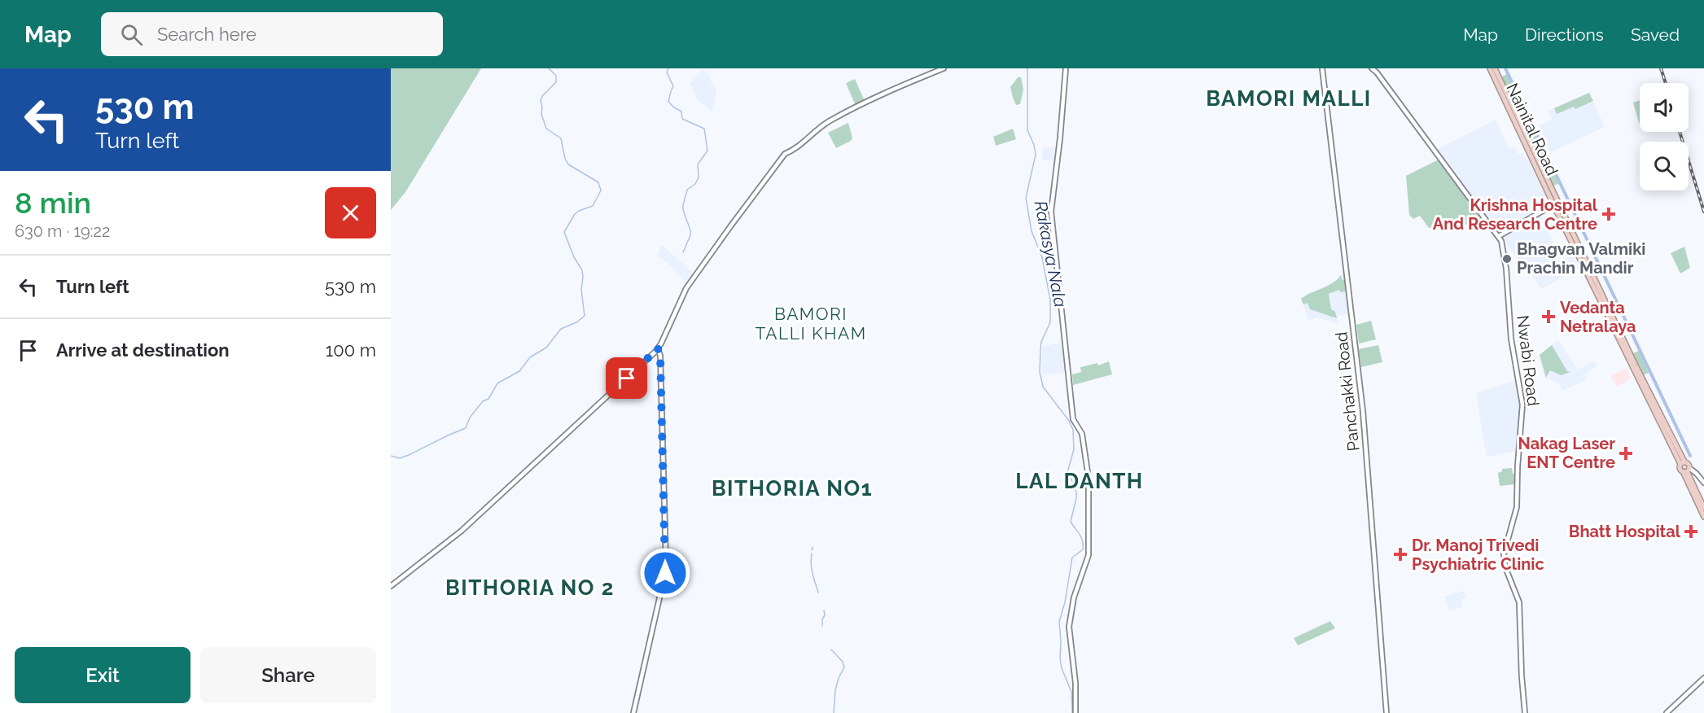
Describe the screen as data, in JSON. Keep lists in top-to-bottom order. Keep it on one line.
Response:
{"streets":{"highway":["Nainital Road"],"street":["Nwabi Road","Panchakki Road"]},"districts":["BAMORI MALLI","BAMORI TALLI KHAM","LAL DANTH","BITHORIA NO1","BITHORIA NO 2"],"water":["Rakasya Nala"],"places":{"health":["Krishna Hospital And Research Centre","Vedanta Netralaya","Nakag Laser ENT Centre","Bhatt Hospital","Dr. Manoj Trivedi Psychiatric Clinic"],"other":["Bhagvan Valmiki Prachin Mandir"]},"page":{"header":"Map","search":"Search here","nav":["Map","Directions","Saved"],"turn":["530 m","Turn left"],"heading":["8 min","630 m · 19:22"],"list":[{"name":"Turn left","value":"530 m"},{"name":"Arrive at destination","value":"100 m"}],"buttons":["Exit","Share"]}}
